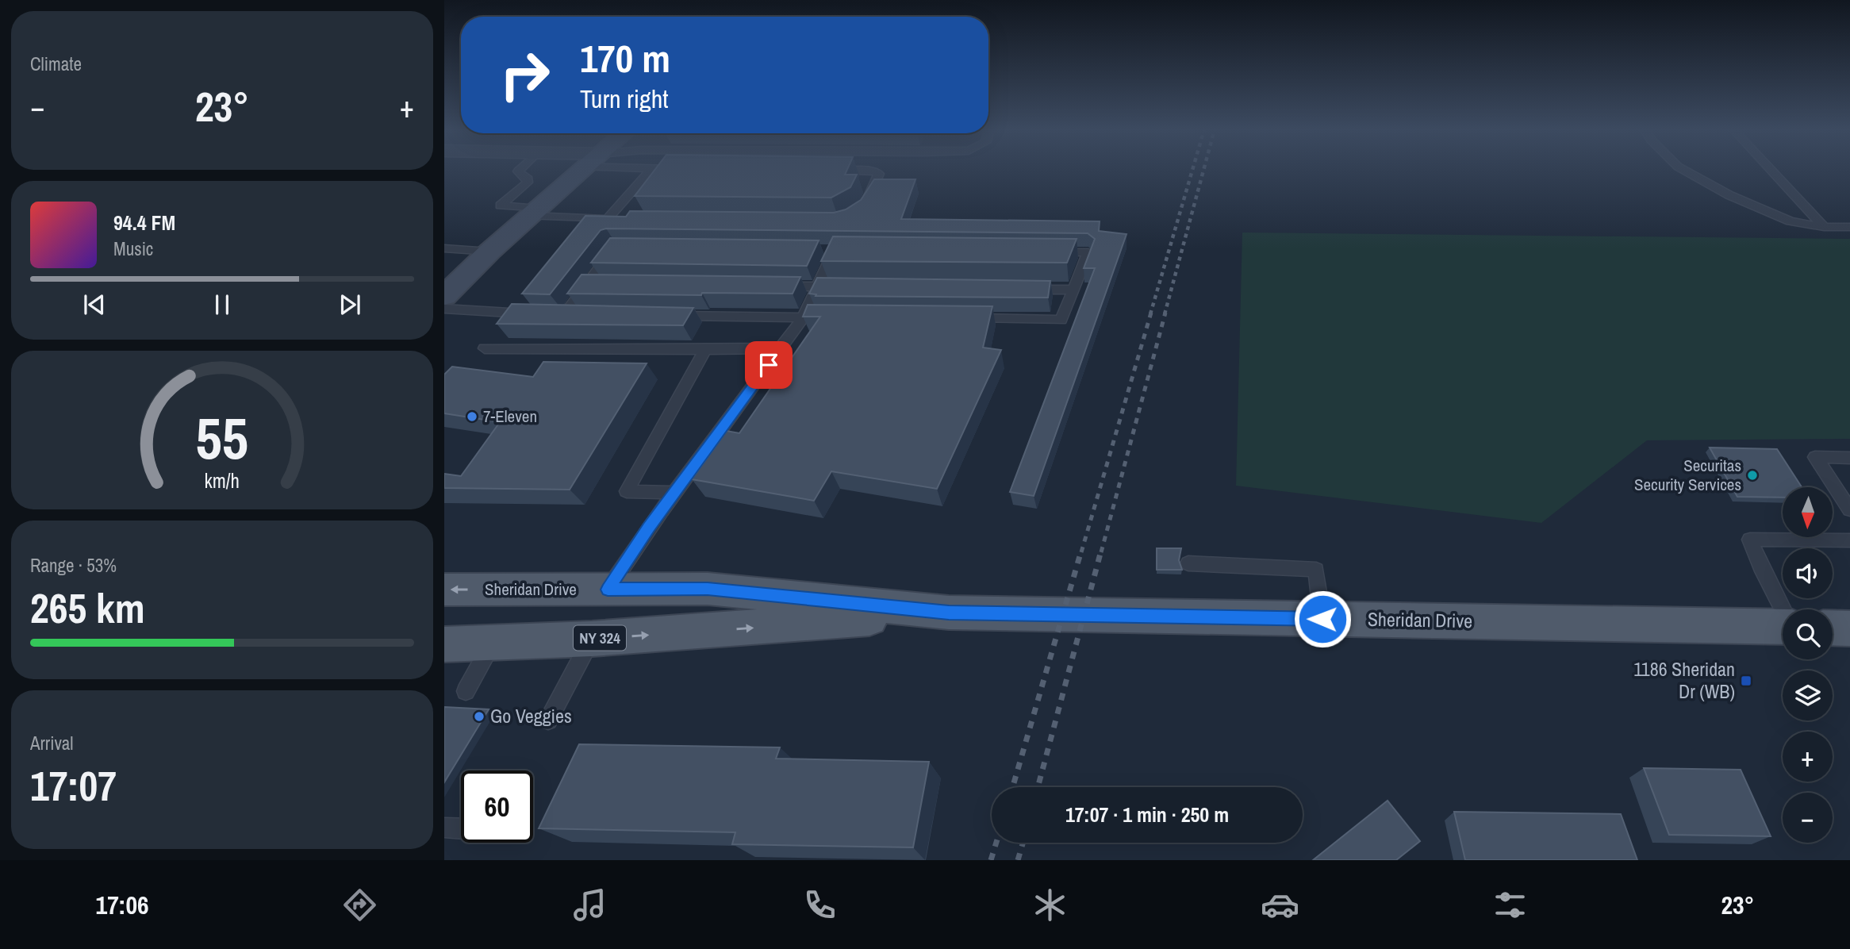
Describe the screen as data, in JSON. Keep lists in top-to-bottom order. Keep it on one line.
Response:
{"streets":{"main road":["Sheridan Drive","NY 324"]},"places":{"other":["7-Eleven","Securitas Security Services","Go Veggies"],"transit":["1186 Sheridan Dr (WB)"]},"north":"bottom","page":{"tile":["Climate",["Range · 53%","265 km"],["Arrival","17:07"]],"turn":["170 m","Turn right"],"heat":["−","23°","+"],"song":["94.4 FM","Music"],"map_buttons":["+","−"],"limit":"60","trip":"17:07 · 1 min · 250 m","tabs":["17:06","23°"],"gauge":["55","km/h"]}}
